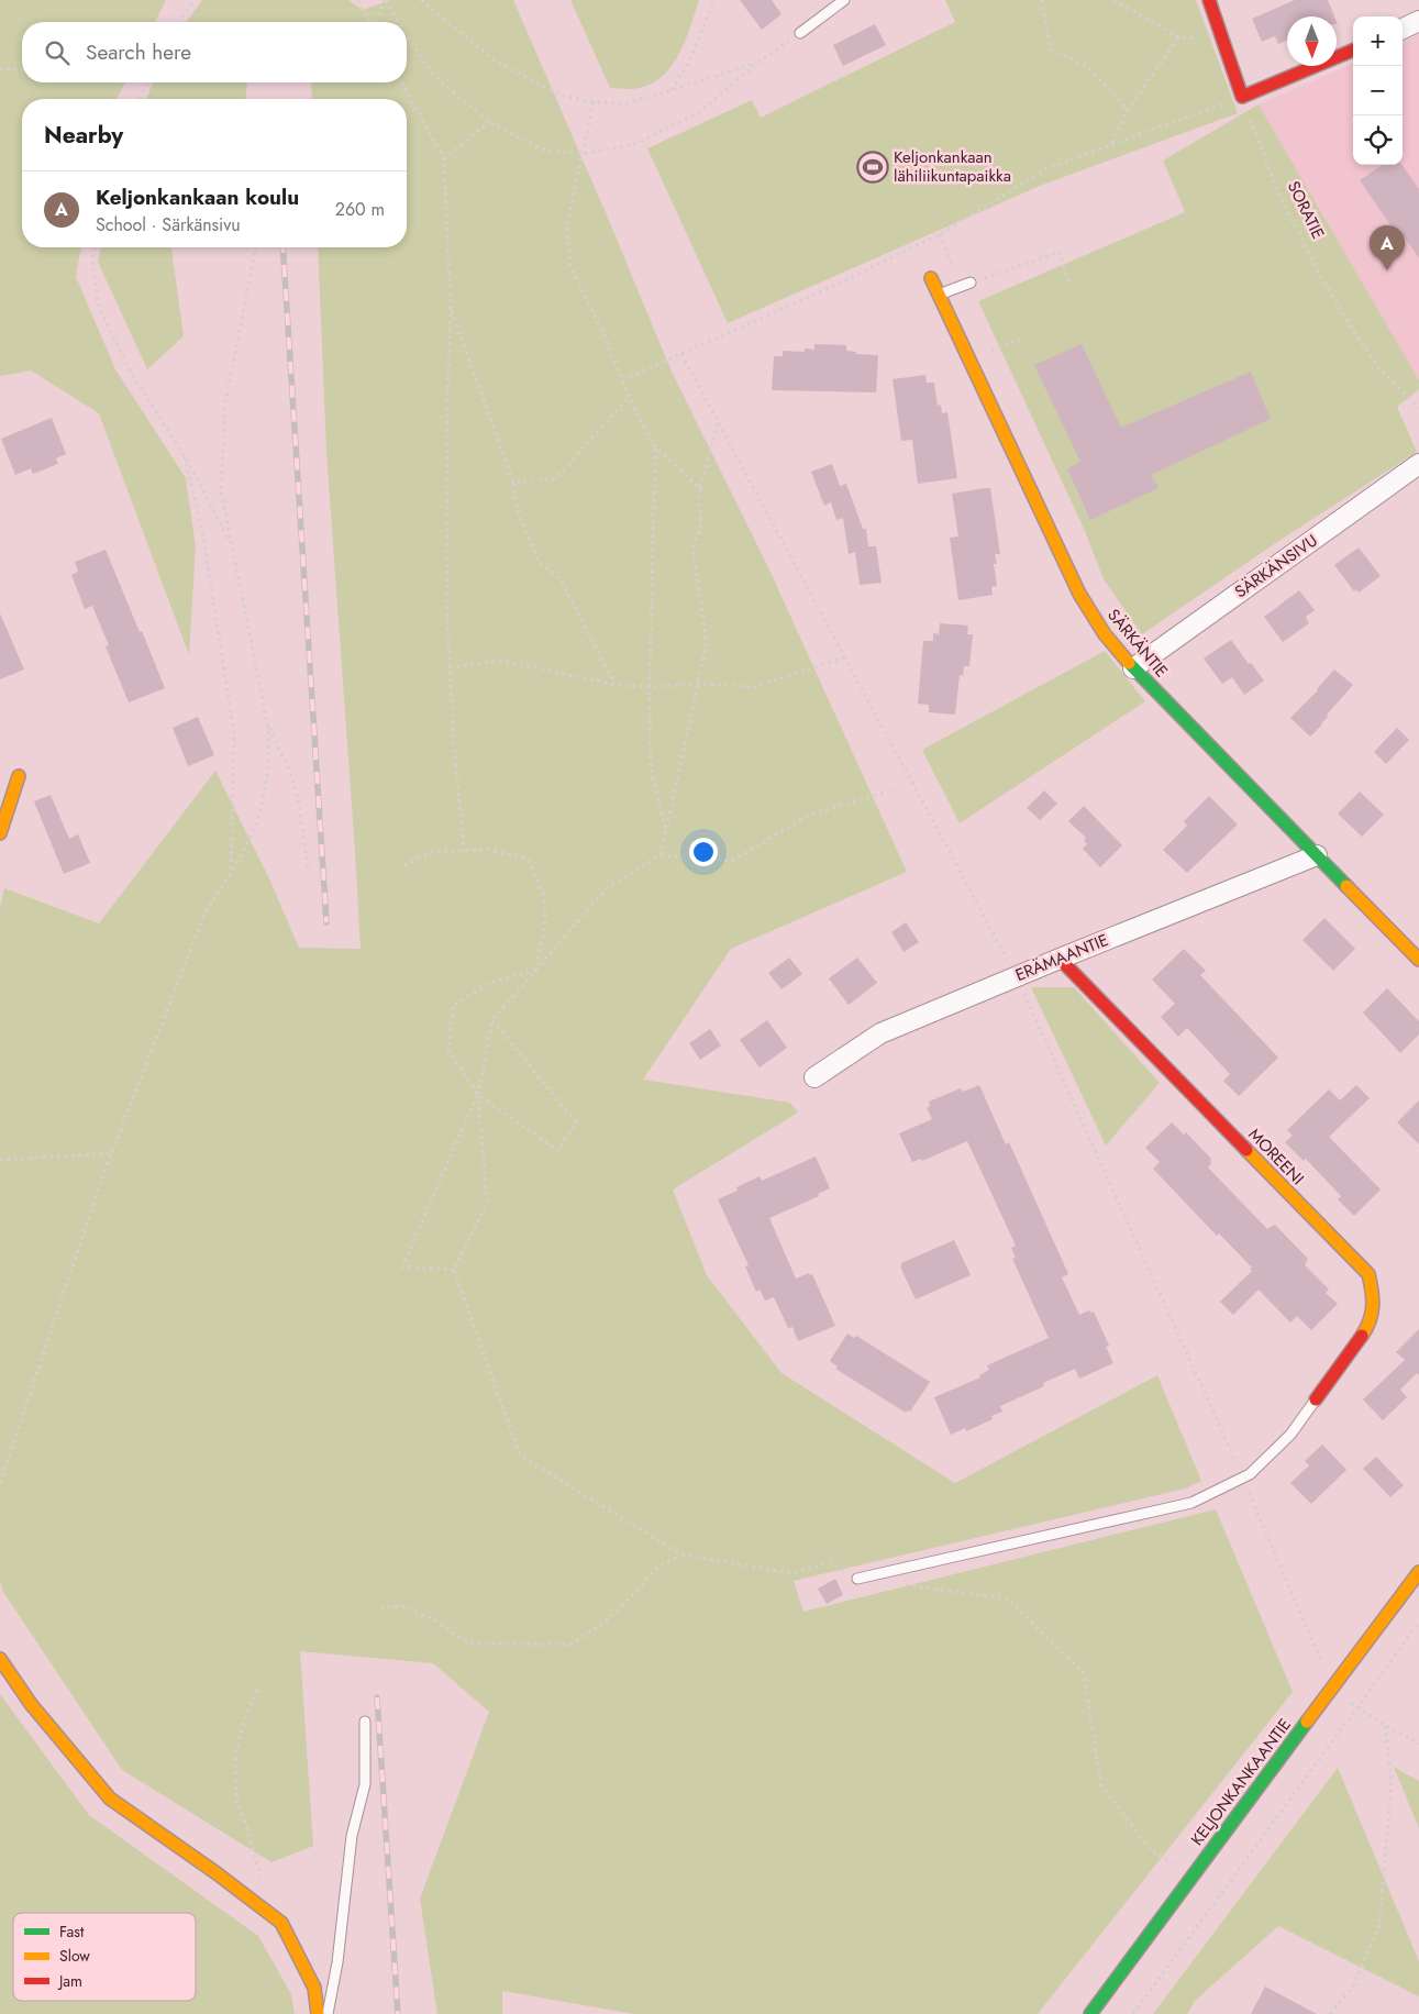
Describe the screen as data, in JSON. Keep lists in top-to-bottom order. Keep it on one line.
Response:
{"streets":{"street":["SÄRKÄNSIVU","SÄRKÄNTIE","ERÄMAANTIE","MOREENI","KELJONKANKAANTIE"],"path":["SORATIE"]},"crossings":[["SÄRKÄNSIVU","SÄRKÄNTIE"],["SÄRKÄNTIE","ERÄMAANTIE"],["ERÄMAANTIE","MOREENI"]],"places":{"sports":["Keljonkankaan lähiliikuntapaikka"]},"legend":["Fast","Slow","Jam"],"north":"bottom","page":{"map_buttons":["+","−"],"search":"Search here","heading":"Nearby","list":[{"mark":"A","name":"Keljonkankaan koulu","note":"School · Särkänsivu","value":"260 m"}],"pins":"A"}}
